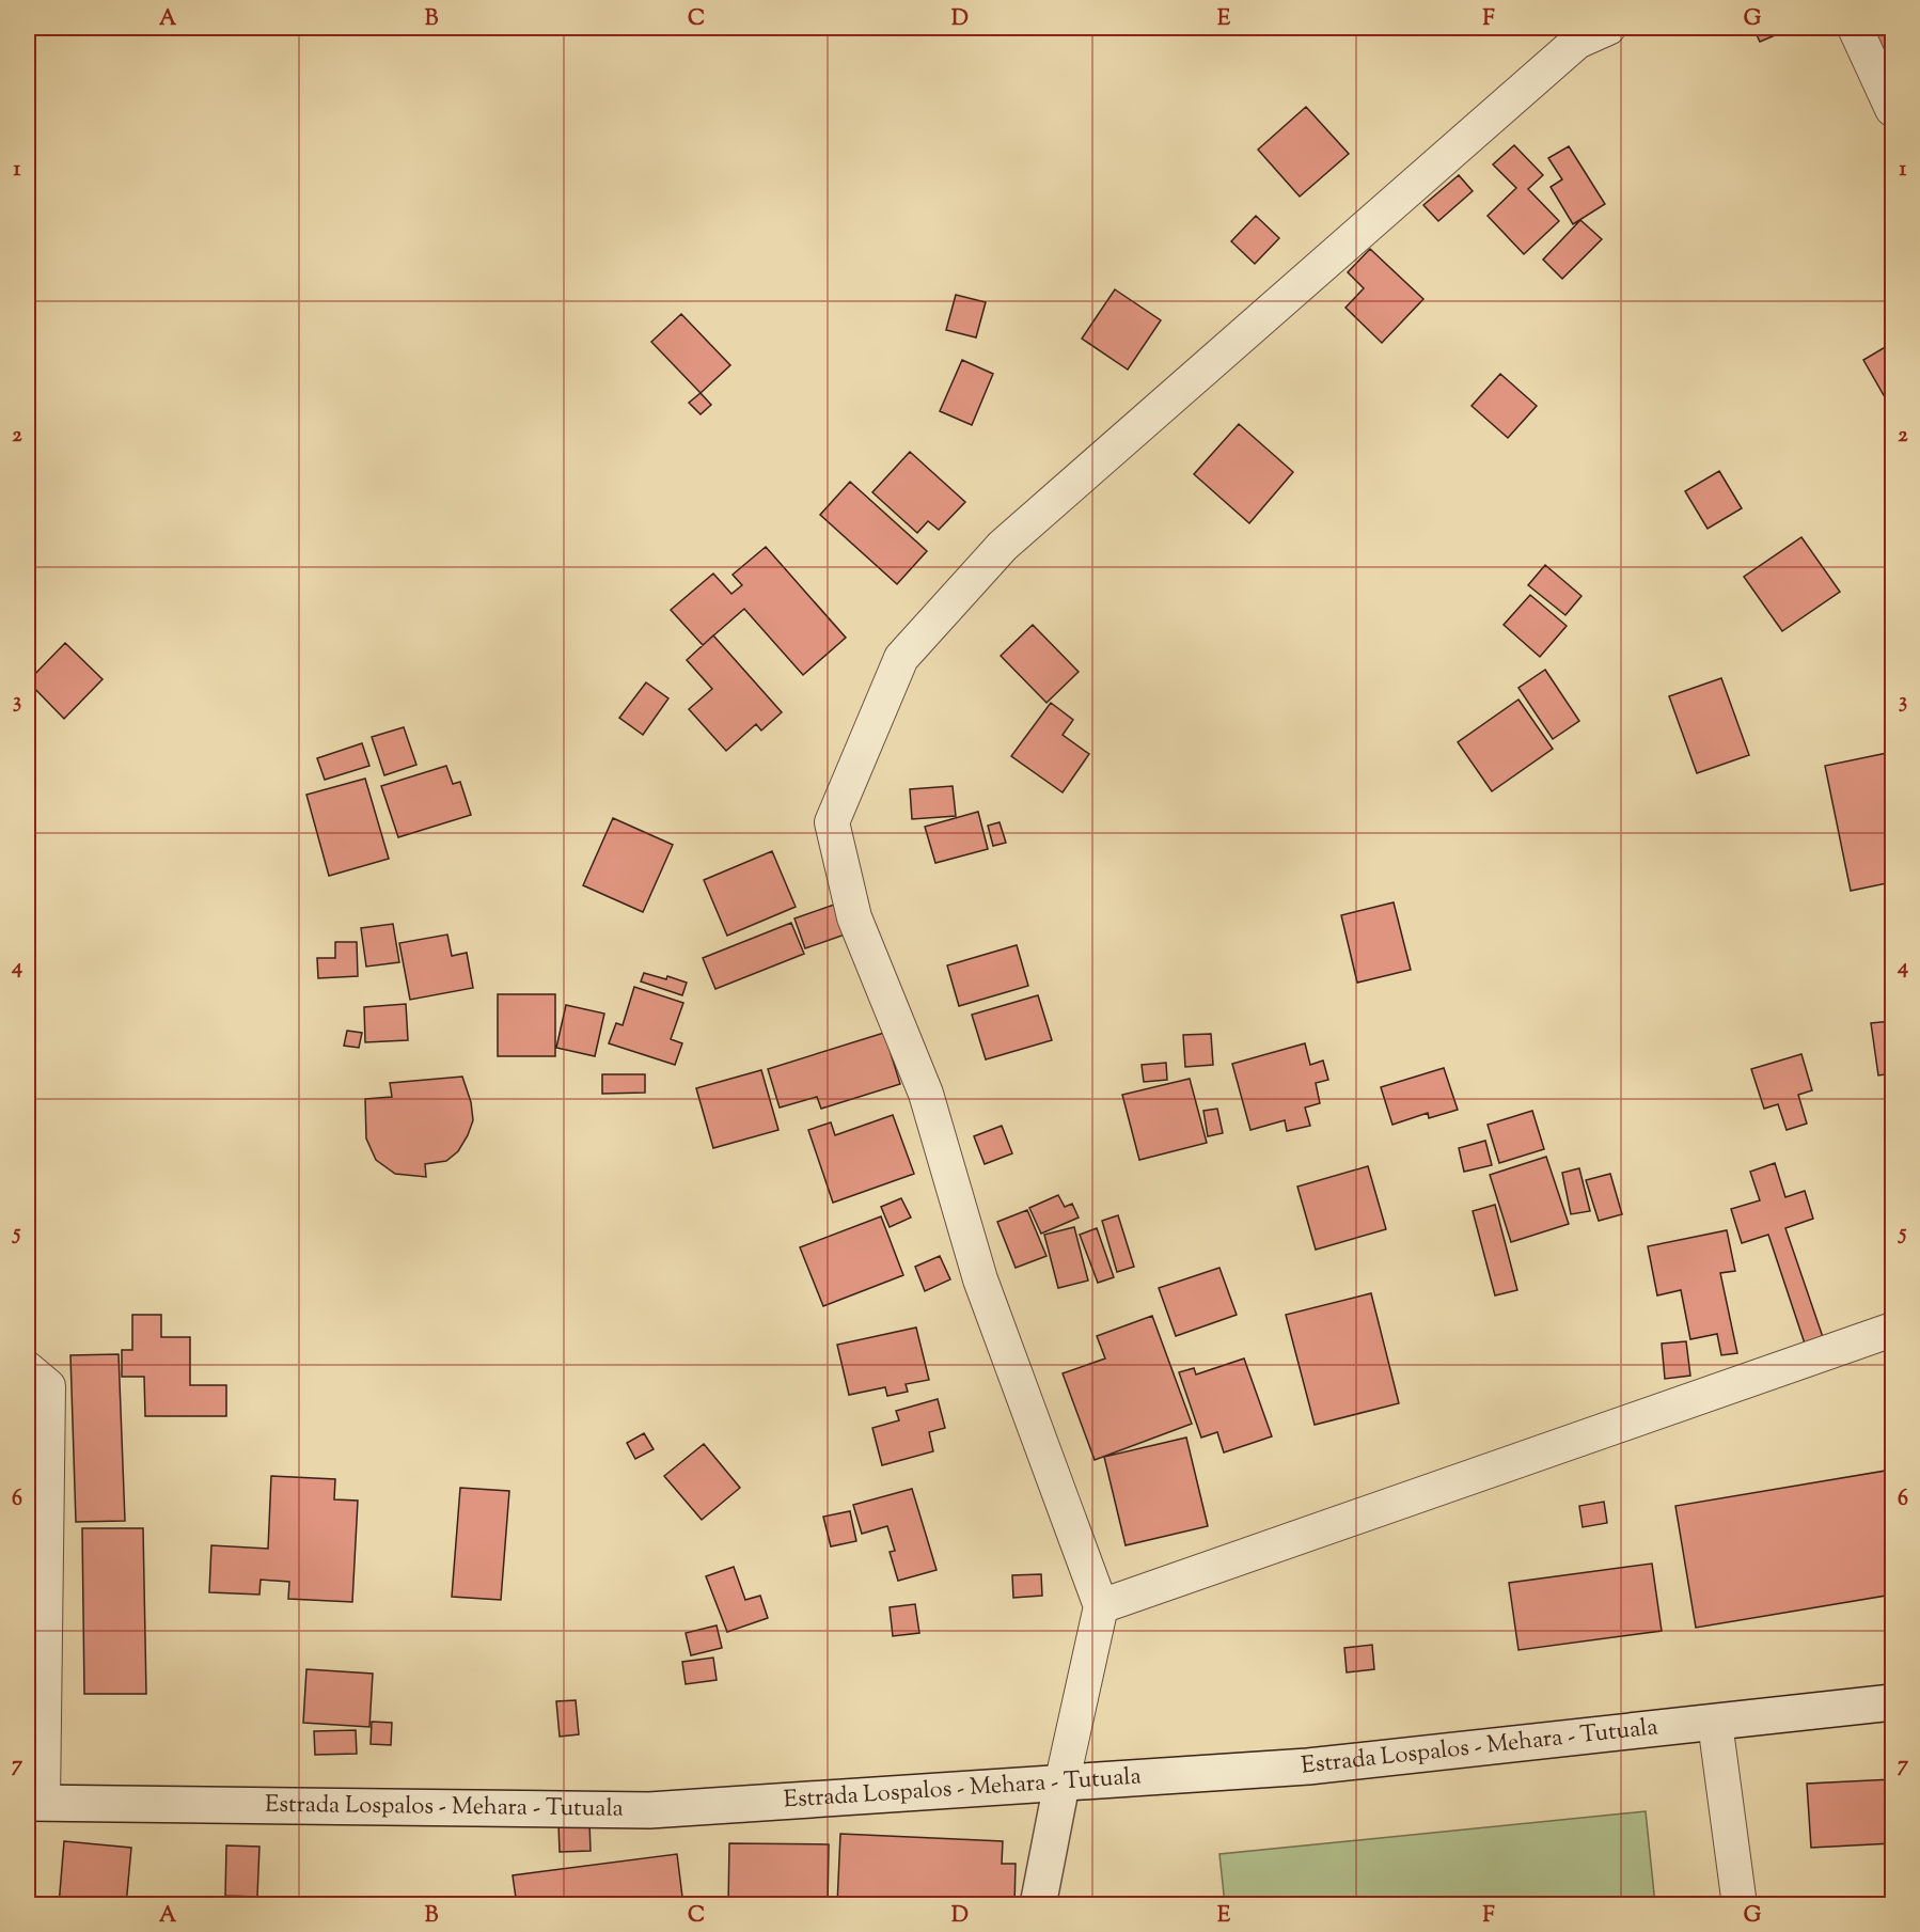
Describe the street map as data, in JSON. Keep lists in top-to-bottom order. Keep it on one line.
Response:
{"streets":{"main road":["Estrada Lospalos - Mehara - Tutuala"]},"grid":{"columns":["A","B","C","D","E","F","G"],"rows":["1","2","3","4","5","6","7"]}}
